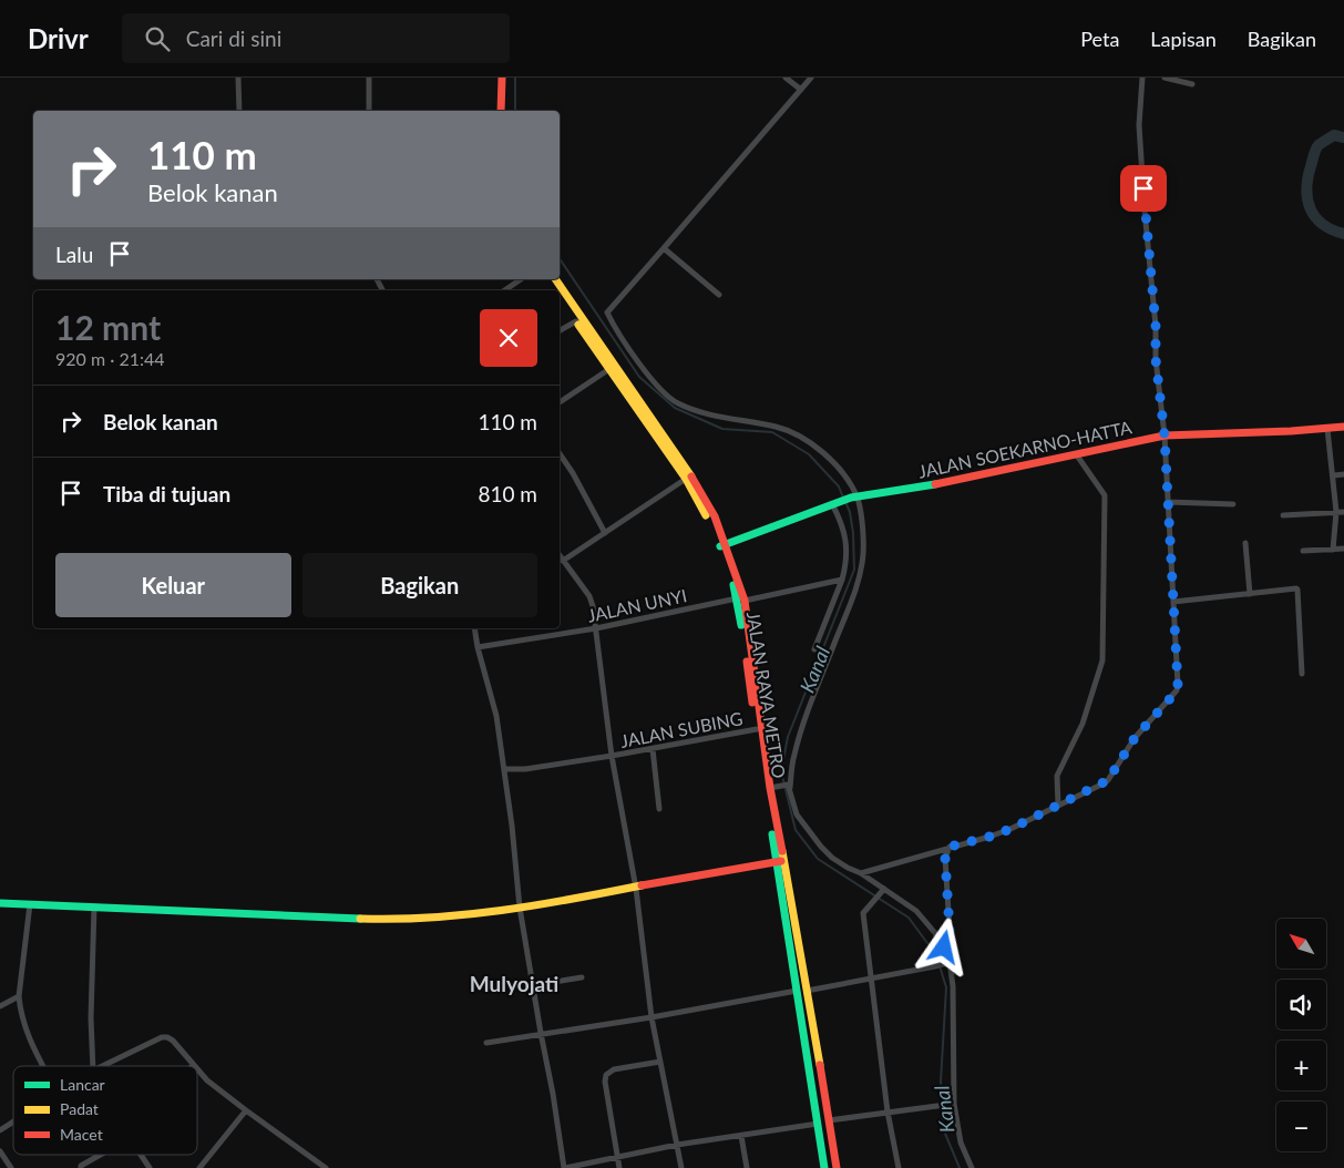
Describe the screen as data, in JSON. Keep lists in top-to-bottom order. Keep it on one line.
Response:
{"streets":{"main road":["JALAN SOEKARNO-HATTA","JALAN RAYA METRO"],"street":["JALAN UNYI","JALAN SUBING"]},"crossings":[["JALAN UNYI","JALAN RAYA METRO"],["JALAN RAYA METRO","JALAN SUBING"]],"districts":["Mulyojati"],"water":["Kanal"],"legend":["Lancar","Padat","Macet"],"north":"top left","page":{"header":"Drivr","search":"Cari di sini","nav":["Peta","Lapisan","Bagikan"],"turn":["110 m","Belok kanan"],"then":"Lalu","heading":["12 mnt","920 m · 21:44"],"list":[{"name":"Belok kanan","value":"110 m"},{"name":"Tiba di tujuan","value":"810 m"}],"buttons":["Keluar","Bagikan"],"map_buttons":["+","−"]}}
